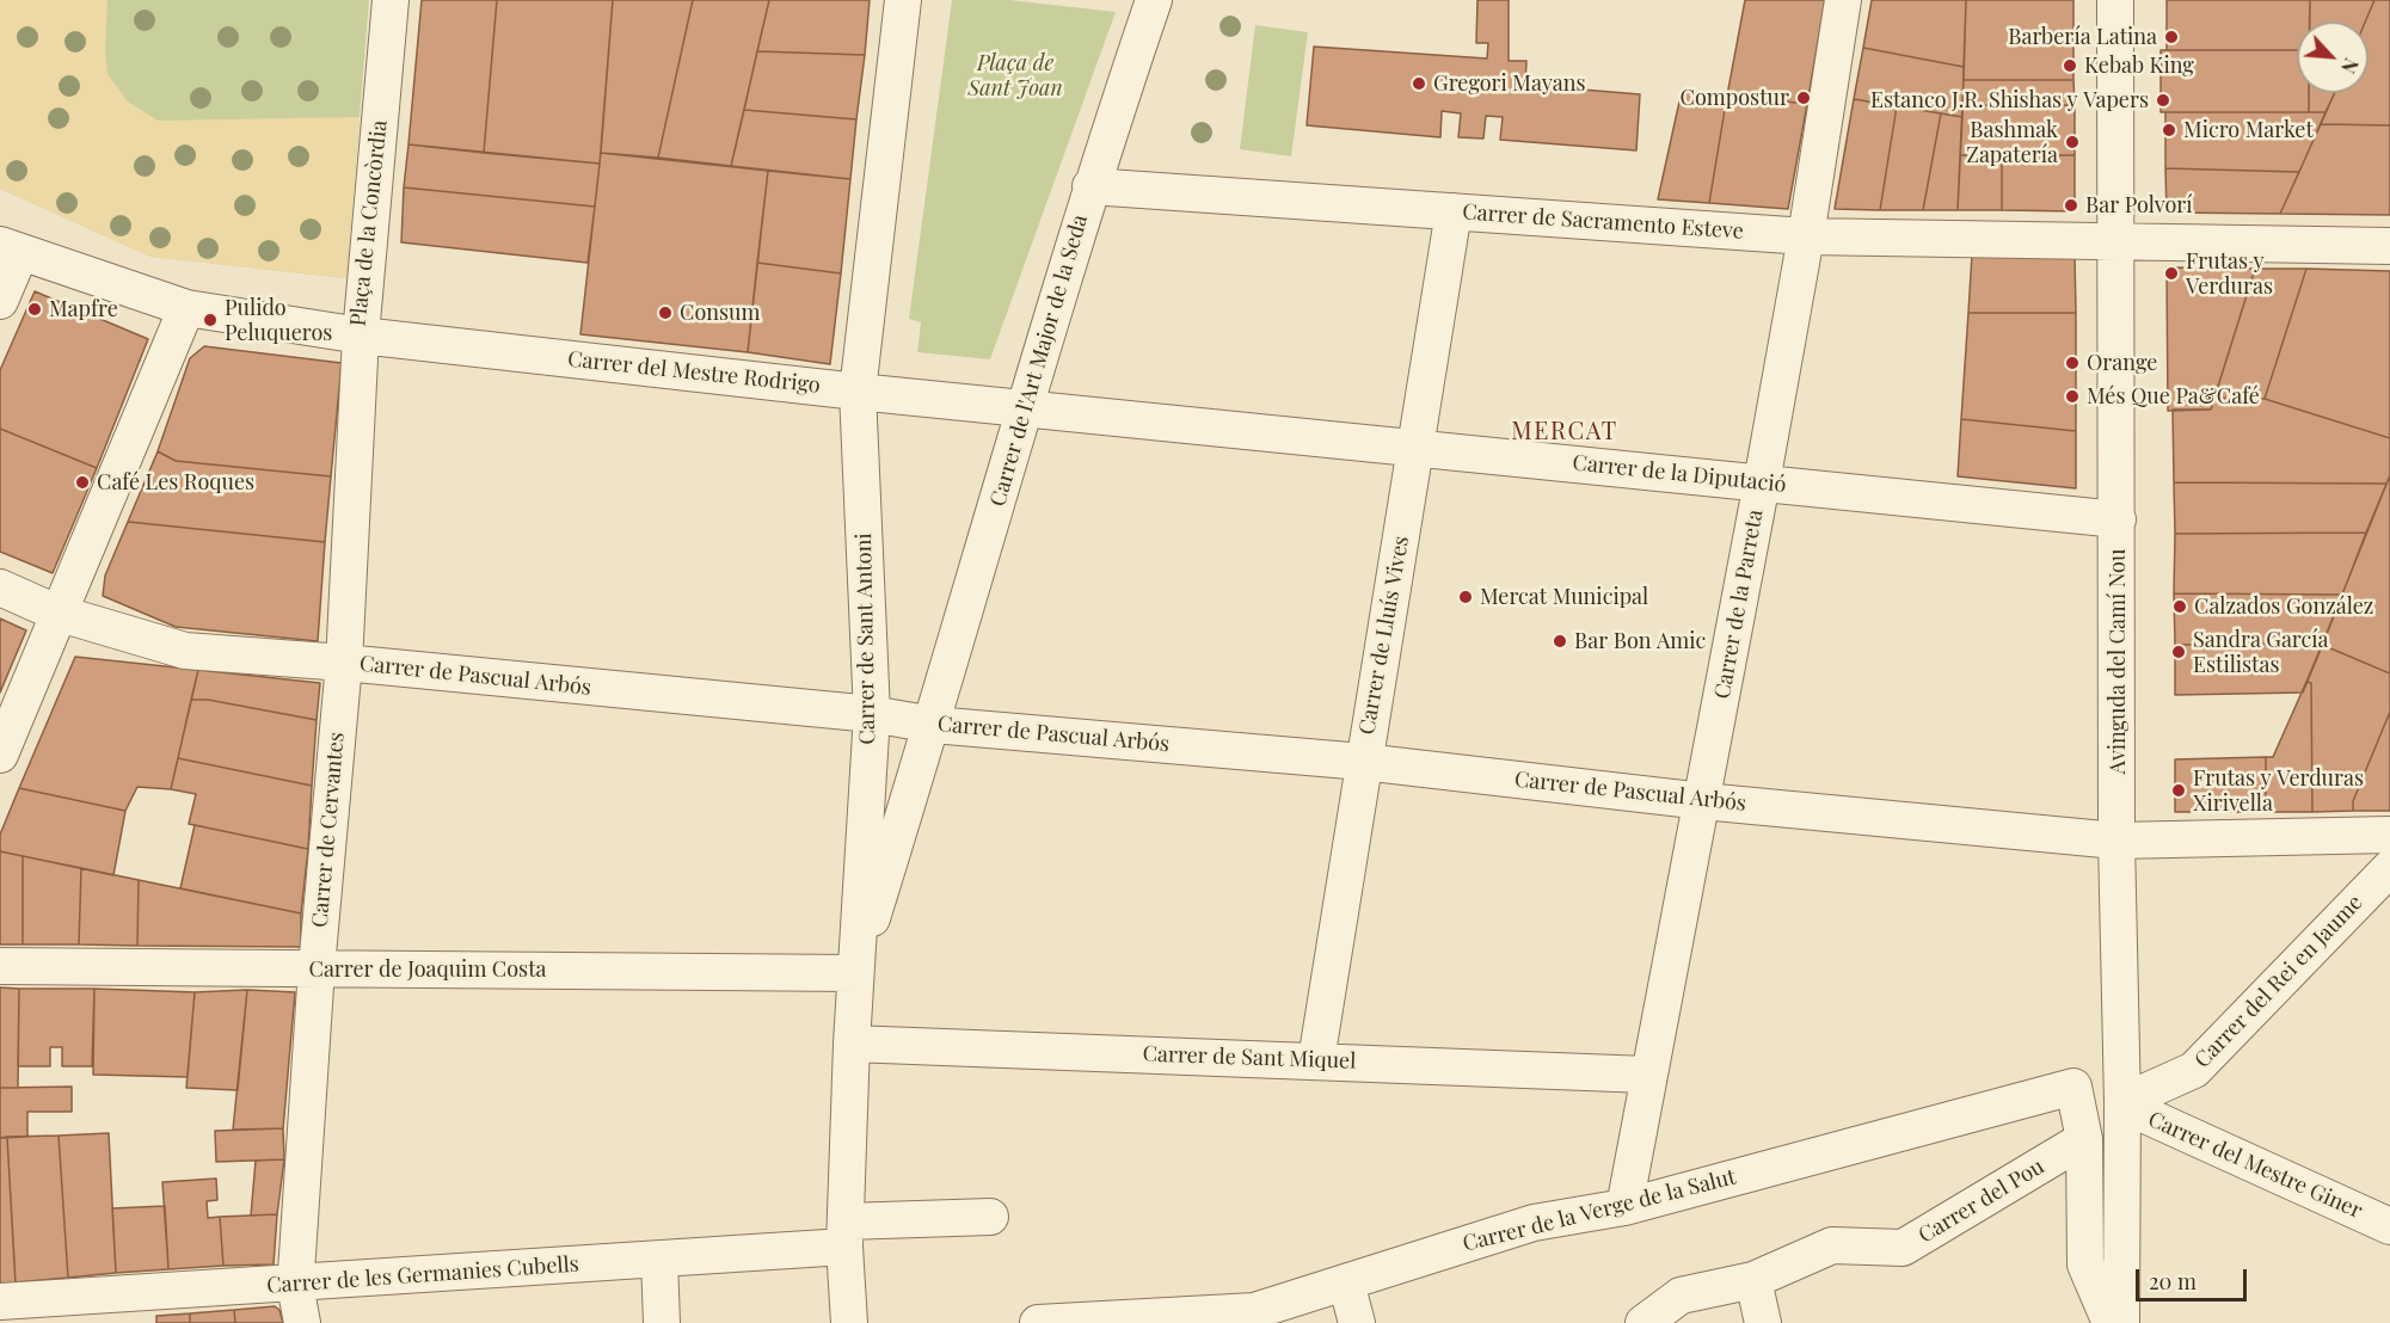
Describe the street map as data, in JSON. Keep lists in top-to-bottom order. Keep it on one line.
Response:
{"streets":{"street":["Carrer de Sacramento Esteve","Plaça de la Concòrdia","Carrer de l'Art Major de la Seda","Carrer del Mestre Rodrigo","Carrer de la Diputació","Carrer de la Parreta","Carrer de Lluís Vives","Carrer de Sant Antoni","Avinguda del Camí Nou","Carrer de Pascual Arbós","Carrer de Cervantes","Carrer de Joaquim Costa","Carrer del Rei en Jaume","Carrer de Sant Miquel","Carrer del Mestre Giner","Carrer del Pou","Carrer de la Verge de la Salut","Carrer de les Germanies Cubells"]},"crossings":[["Carrer de Sacramento Esteve","Carrer de l'Art Major de la Seda"],["Carrer de Sacramento Esteve","Carrer de la Parreta"],["Carrer de Sacramento Esteve","Carrer de Lluís Vives"],["Carrer de Sacramento Esteve","Avinguda del Camí Nou"],["Plaça de la Concòrdia","Carrer del Mestre Rodrigo"],["Plaça de la Concòrdia","Carrer de Cervantes"],["Carrer de l'Art Major de la Seda","Carrer del Mestre Rodrigo"],["Carrer de l'Art Major de la Seda","Carrer de la Diputació"],["Carrer de l'Art Major de la Seda","Carrer de Sant Antoni"],["Carrer de l'Art Major de la Seda","Carrer de Pascual Arbós"],["Carrer del Mestre Rodrigo","Carrer de la Diputació"],["Carrer del Mestre Rodrigo","Carrer de Sant Antoni"],["Carrer del Mestre Rodrigo","Carrer de Cervantes"],["Carrer de la Diputació","Carrer de la Parreta"],["Carrer de la Diputació","Carrer de Lluís Vives"],["Carrer de la Diputació","Avinguda del Camí Nou"],["Carrer de la Parreta","Carrer de Pascual Arbós"],["Carrer de la Parreta","Carrer de Sant Miquel"],["Carrer de la Parreta","Carrer de la Verge de la Salut"],["Carrer de Lluís Vives","Carrer de Pascual Arbós"],["Carrer de Lluís Vives","Carrer de Sant Miquel"],["Carrer de Sant Antoni","Carrer de Pascual Arbós"],["Carrer de Sant Antoni","Carrer de Joaquim Costa"],["Carrer de Sant Antoni","Carrer de Sant Miquel"],["Carrer de Sant Antoni","Carrer de les Germanies Cubells"],["Avinguda del Camí Nou","Carrer de Pascual Arbós"],["Avinguda del Camí Nou","Carrer del Rei en Jaume"],["Avinguda del Camí Nou","Carrer del Mestre Giner"],["Carrer de Pascual Arbós","Carrer de Cervantes"],["Carrer de Cervantes","Carrer de Joaquim Costa"],["Carrer de Cervantes","Carrer de les Germanies Cubells"],["Carrer del Rei en Jaume","Carrer del Mestre Giner"],["Carrer del Pou","Carrer de la Verge de la Salut"]],"districts":["MERCAT"],"parks":["Plaça de Sant Joan"],"places":["Barbería Latina","Kebab King","Gregori Mayans","Compostur","Estanco J.R. Shishas y Vapers","Micro Market","Bashmak Zapatería","Bar Polvorí","Frutas y Verduras","Mapfre","Consum","Pulido Peluqueros","Orange","Més Que Pa&Café","Café Les Roques","Mercat Municipal","Calzados González","Bar Bon Amic","Sandra García Estilistas","Frutas y Verduras Xirivella"],"scale_bar":"20 m","north":"bottom right"}
